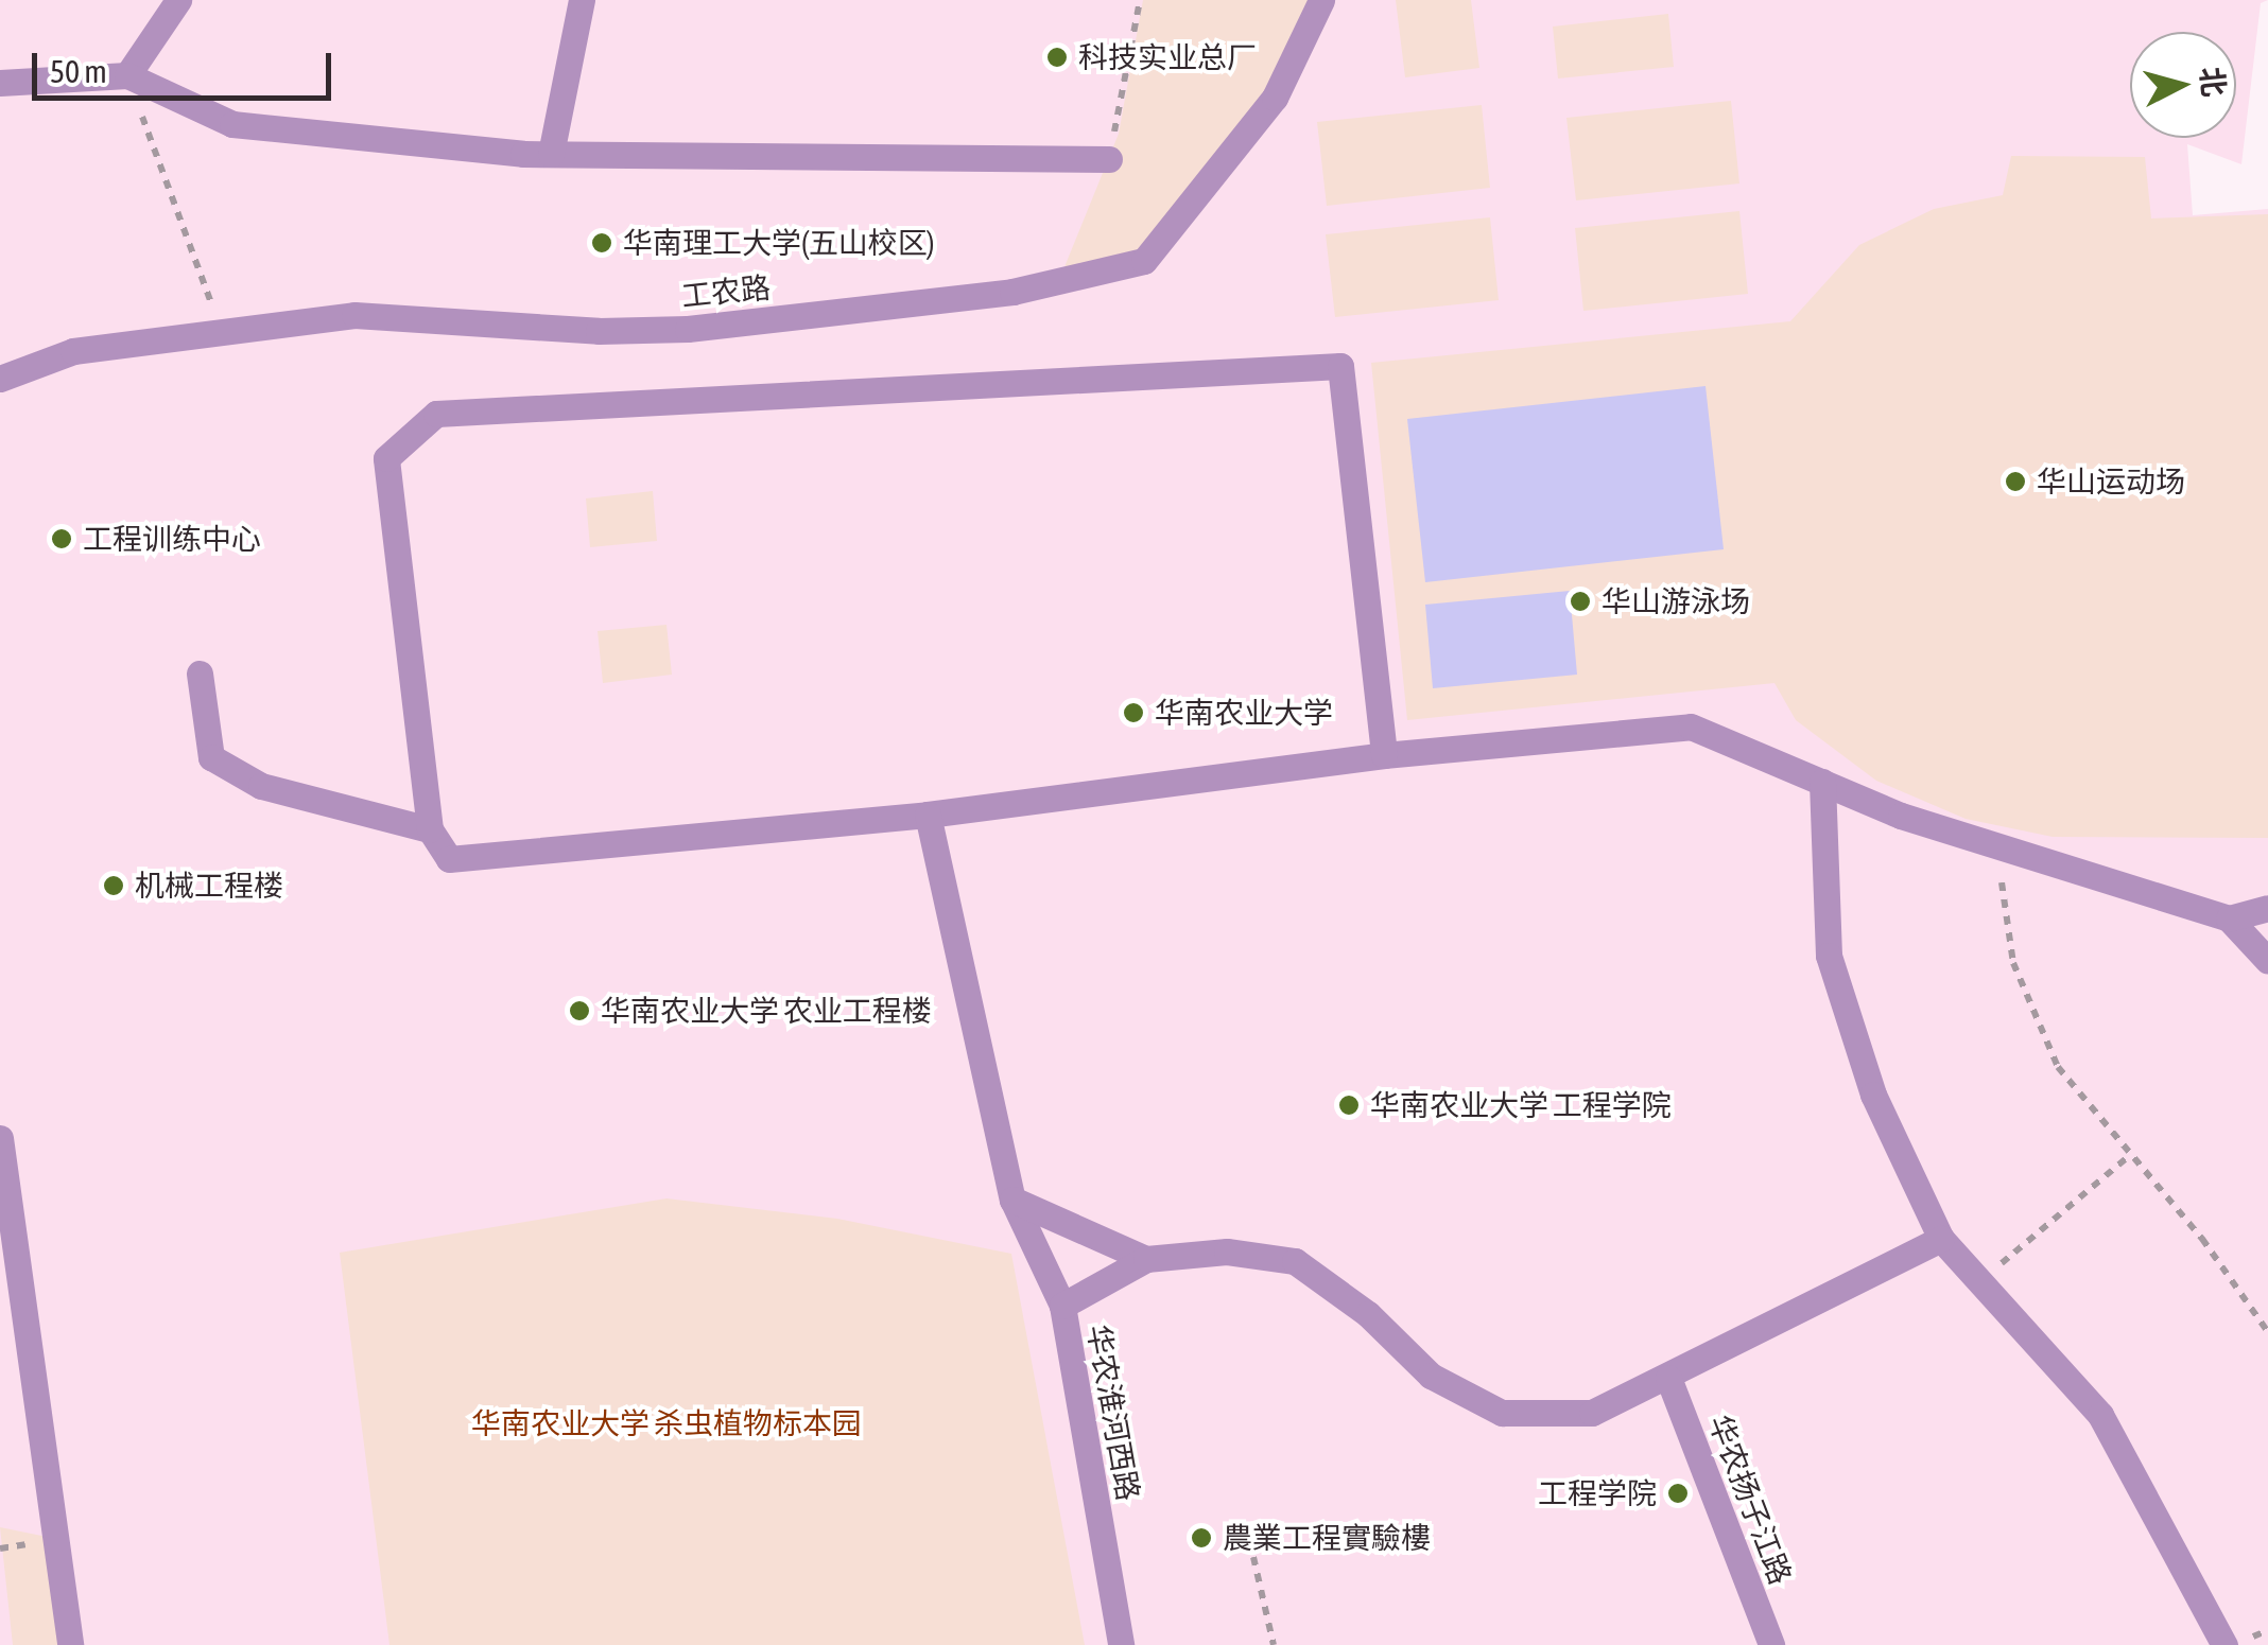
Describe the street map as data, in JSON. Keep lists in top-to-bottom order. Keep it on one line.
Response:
{"streets":{"street":["工农路","华农淮河西路","华农扬子江路"]},"parks":["华南农业大学 杀虫植物标本园"],"places":["科技实业总厂","华南理工大学(五山校区)","华山运动场","工程训练中心","华山游泳场","华南农业大学","机械工程楼","华南农业大学 农业工程楼","华南农业大学 工程学院","工程学院","農業工程實驗樓"],"scale_bar":"50 m","north":"right"}
